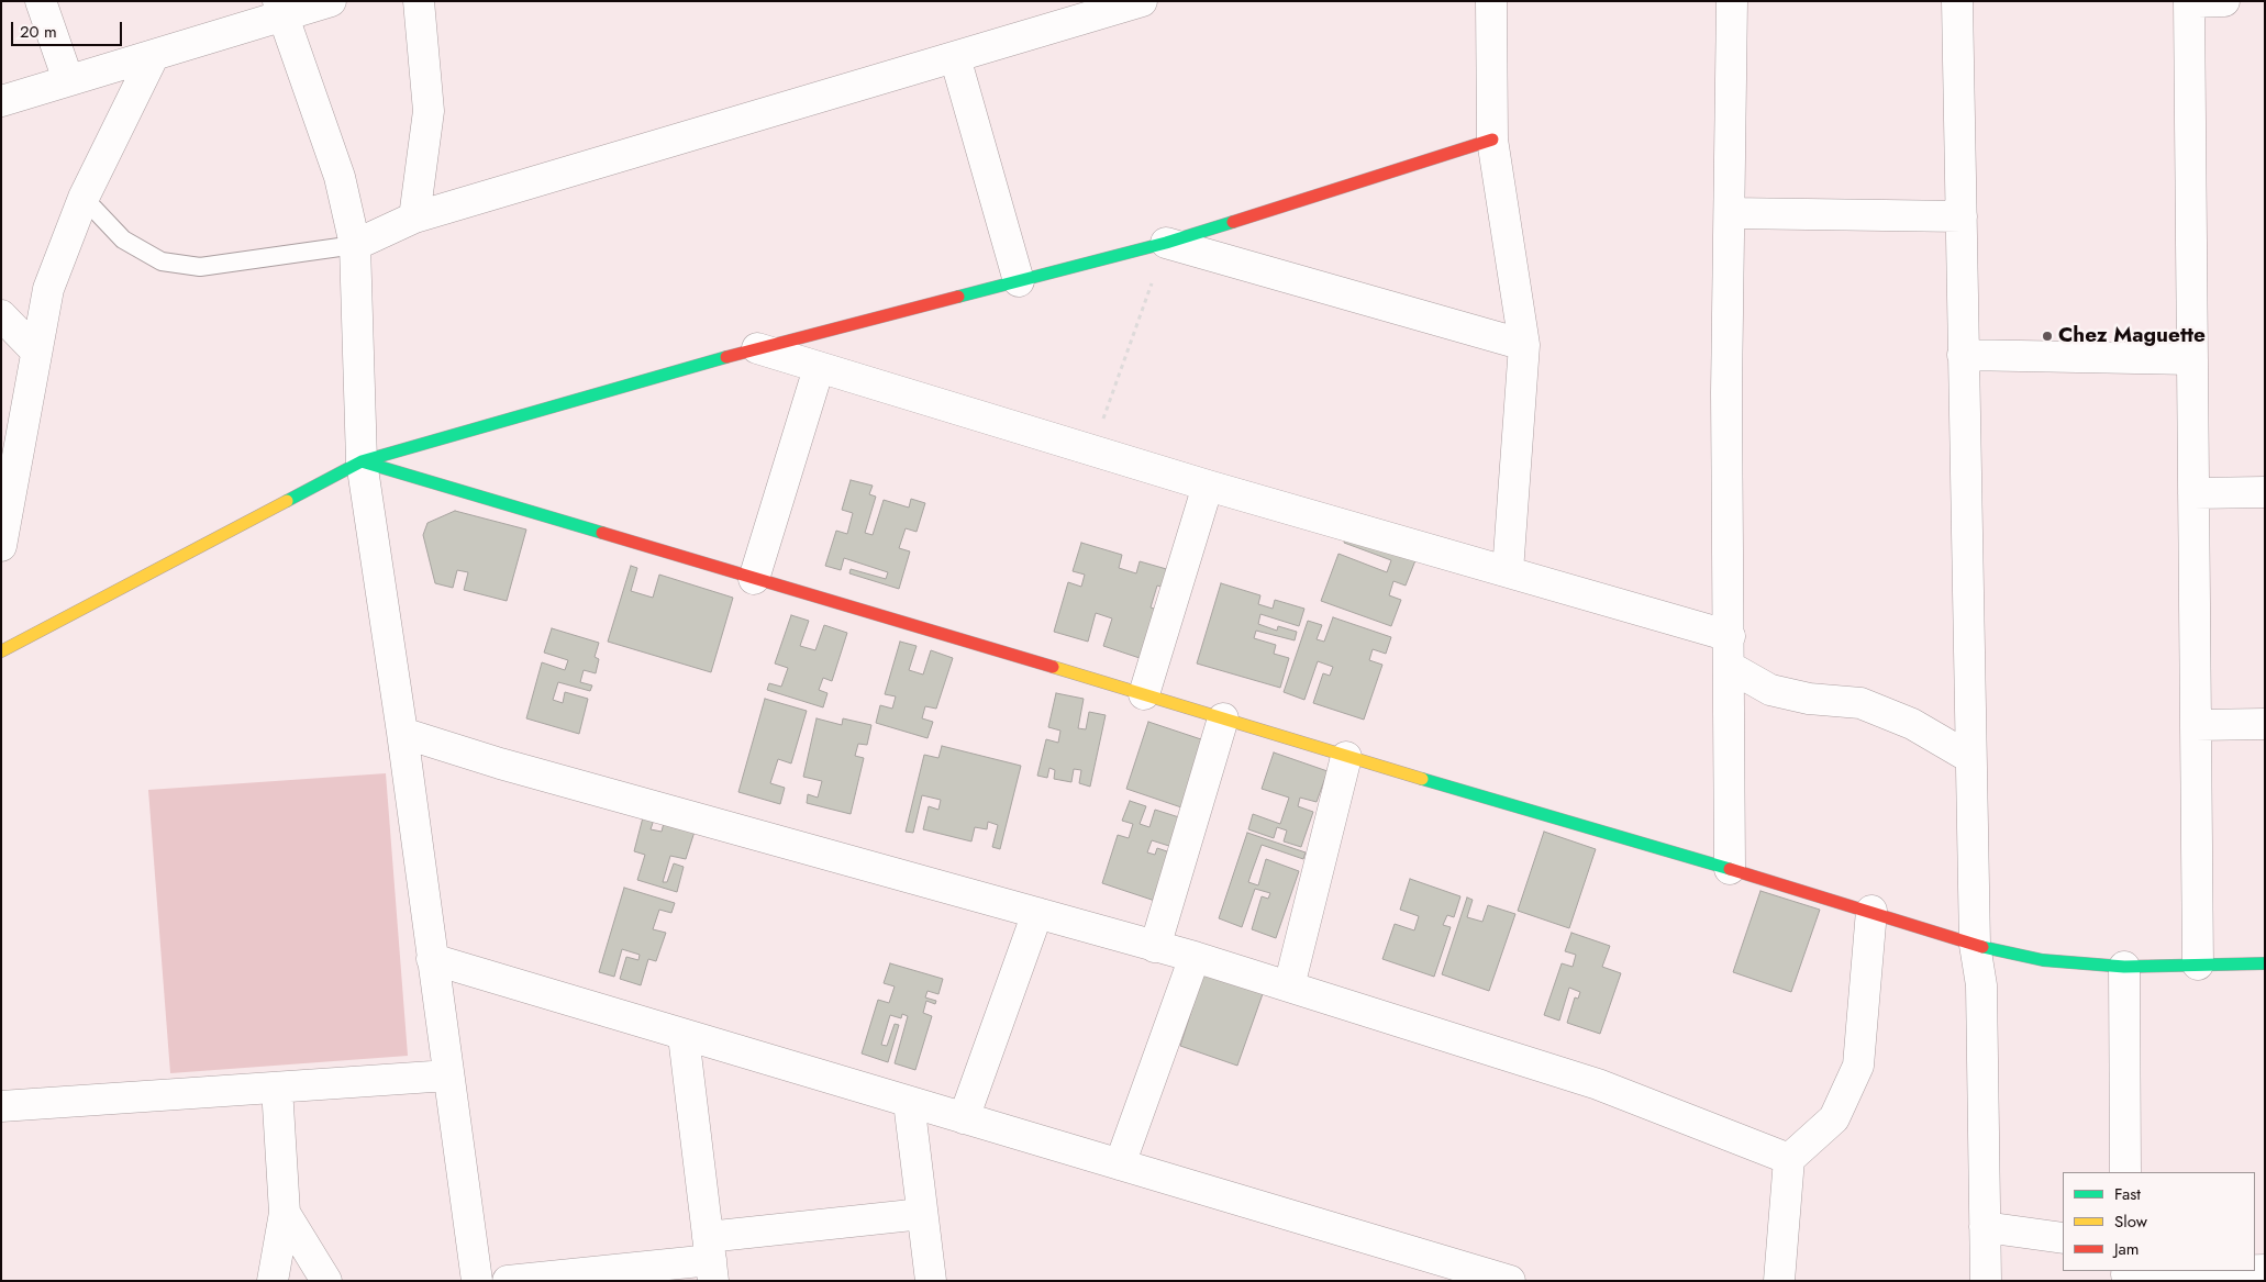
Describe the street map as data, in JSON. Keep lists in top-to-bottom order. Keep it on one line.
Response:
{"places":["Chez Maguette"],"legend":["Fast","Slow","Jam"],"scale_bar":"20 m"}
